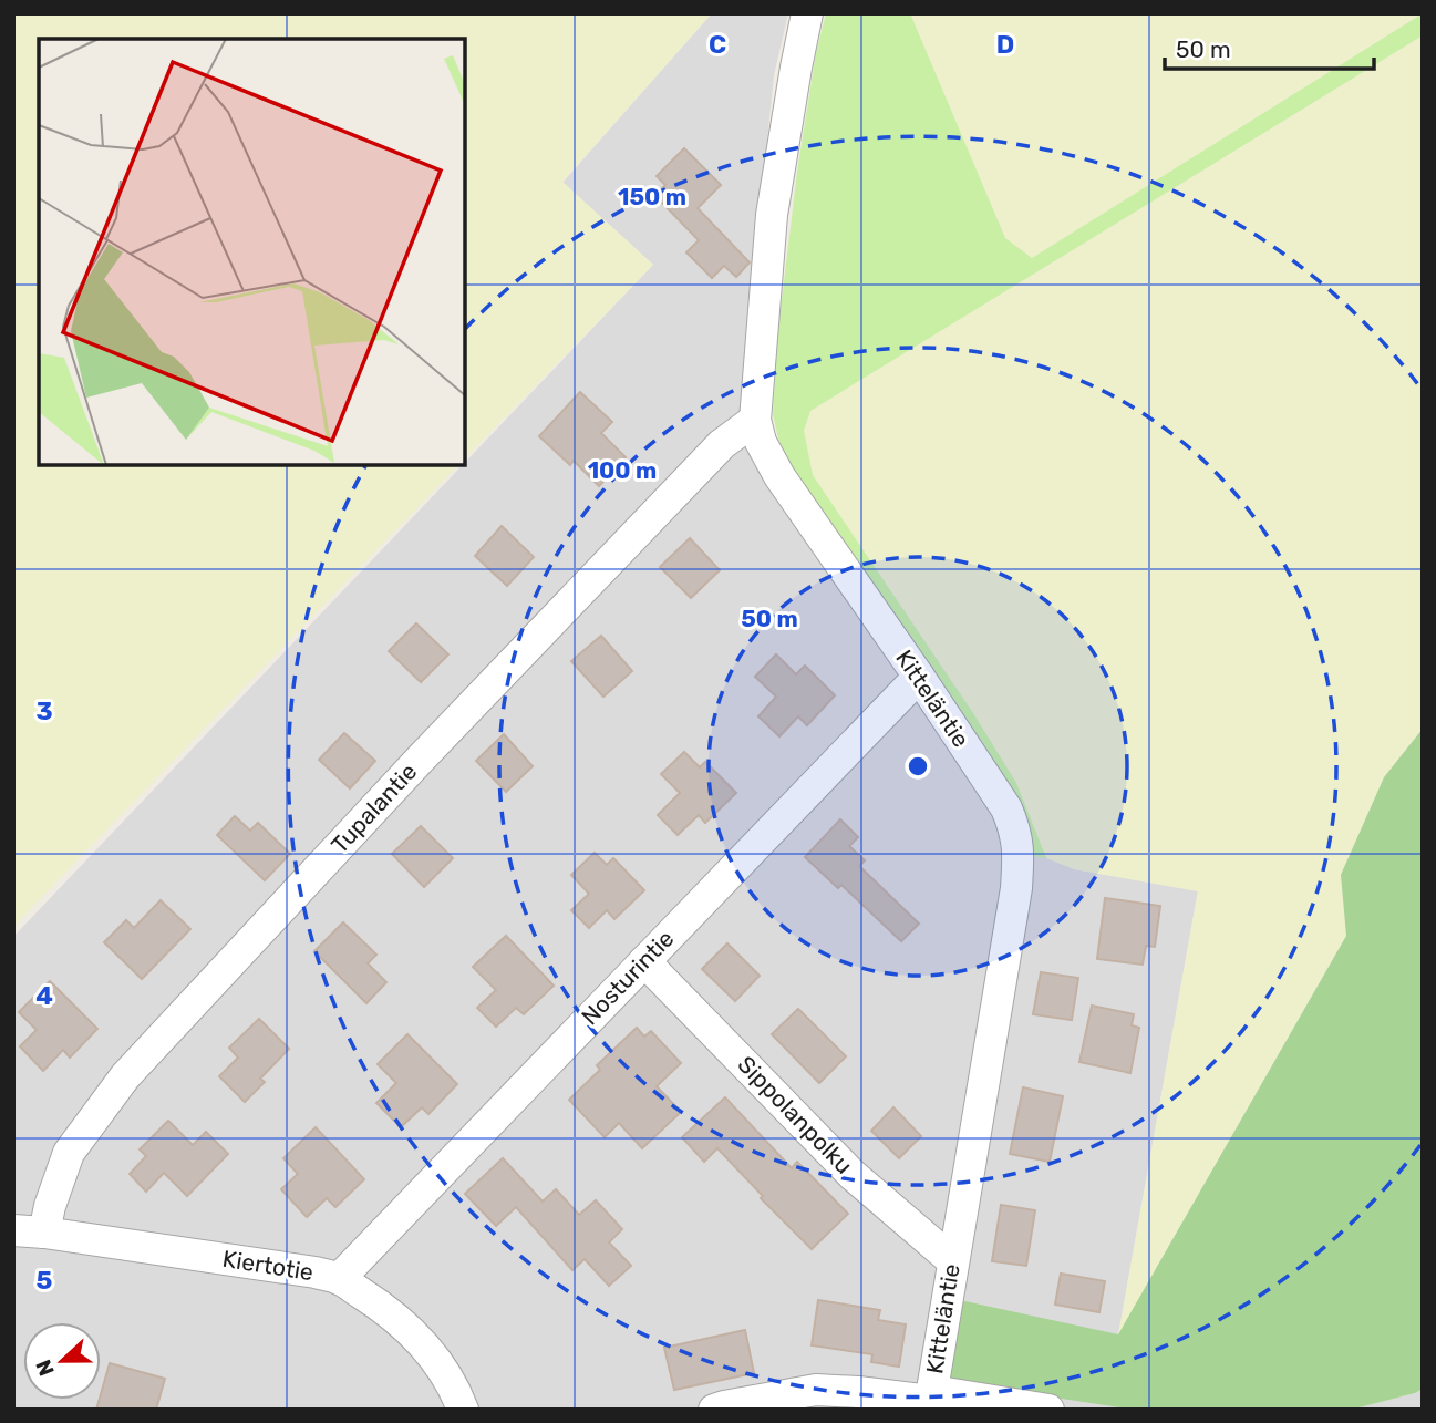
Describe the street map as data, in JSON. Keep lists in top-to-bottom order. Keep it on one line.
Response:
{"streets":{"street":["Kitteläntie","Tupalantie","Nosturintie","Sippolanpolku","Kiertotie"]},"crossings":[["Kitteläntie","Tupalantie"],["Kitteläntie","Nosturintie"],["Kitteläntie","Sippolanpolku"],["Tupalantie","Kiertotie"],["Nosturintie","Sippolanpolku"],["Nosturintie","Kiertotie"]],"scale_bar":"50 m","north":"left","grid":{"columns":["C","D"],"rows":["3","4","5"]},"rings":["150 m","100 m","50 m"]}
